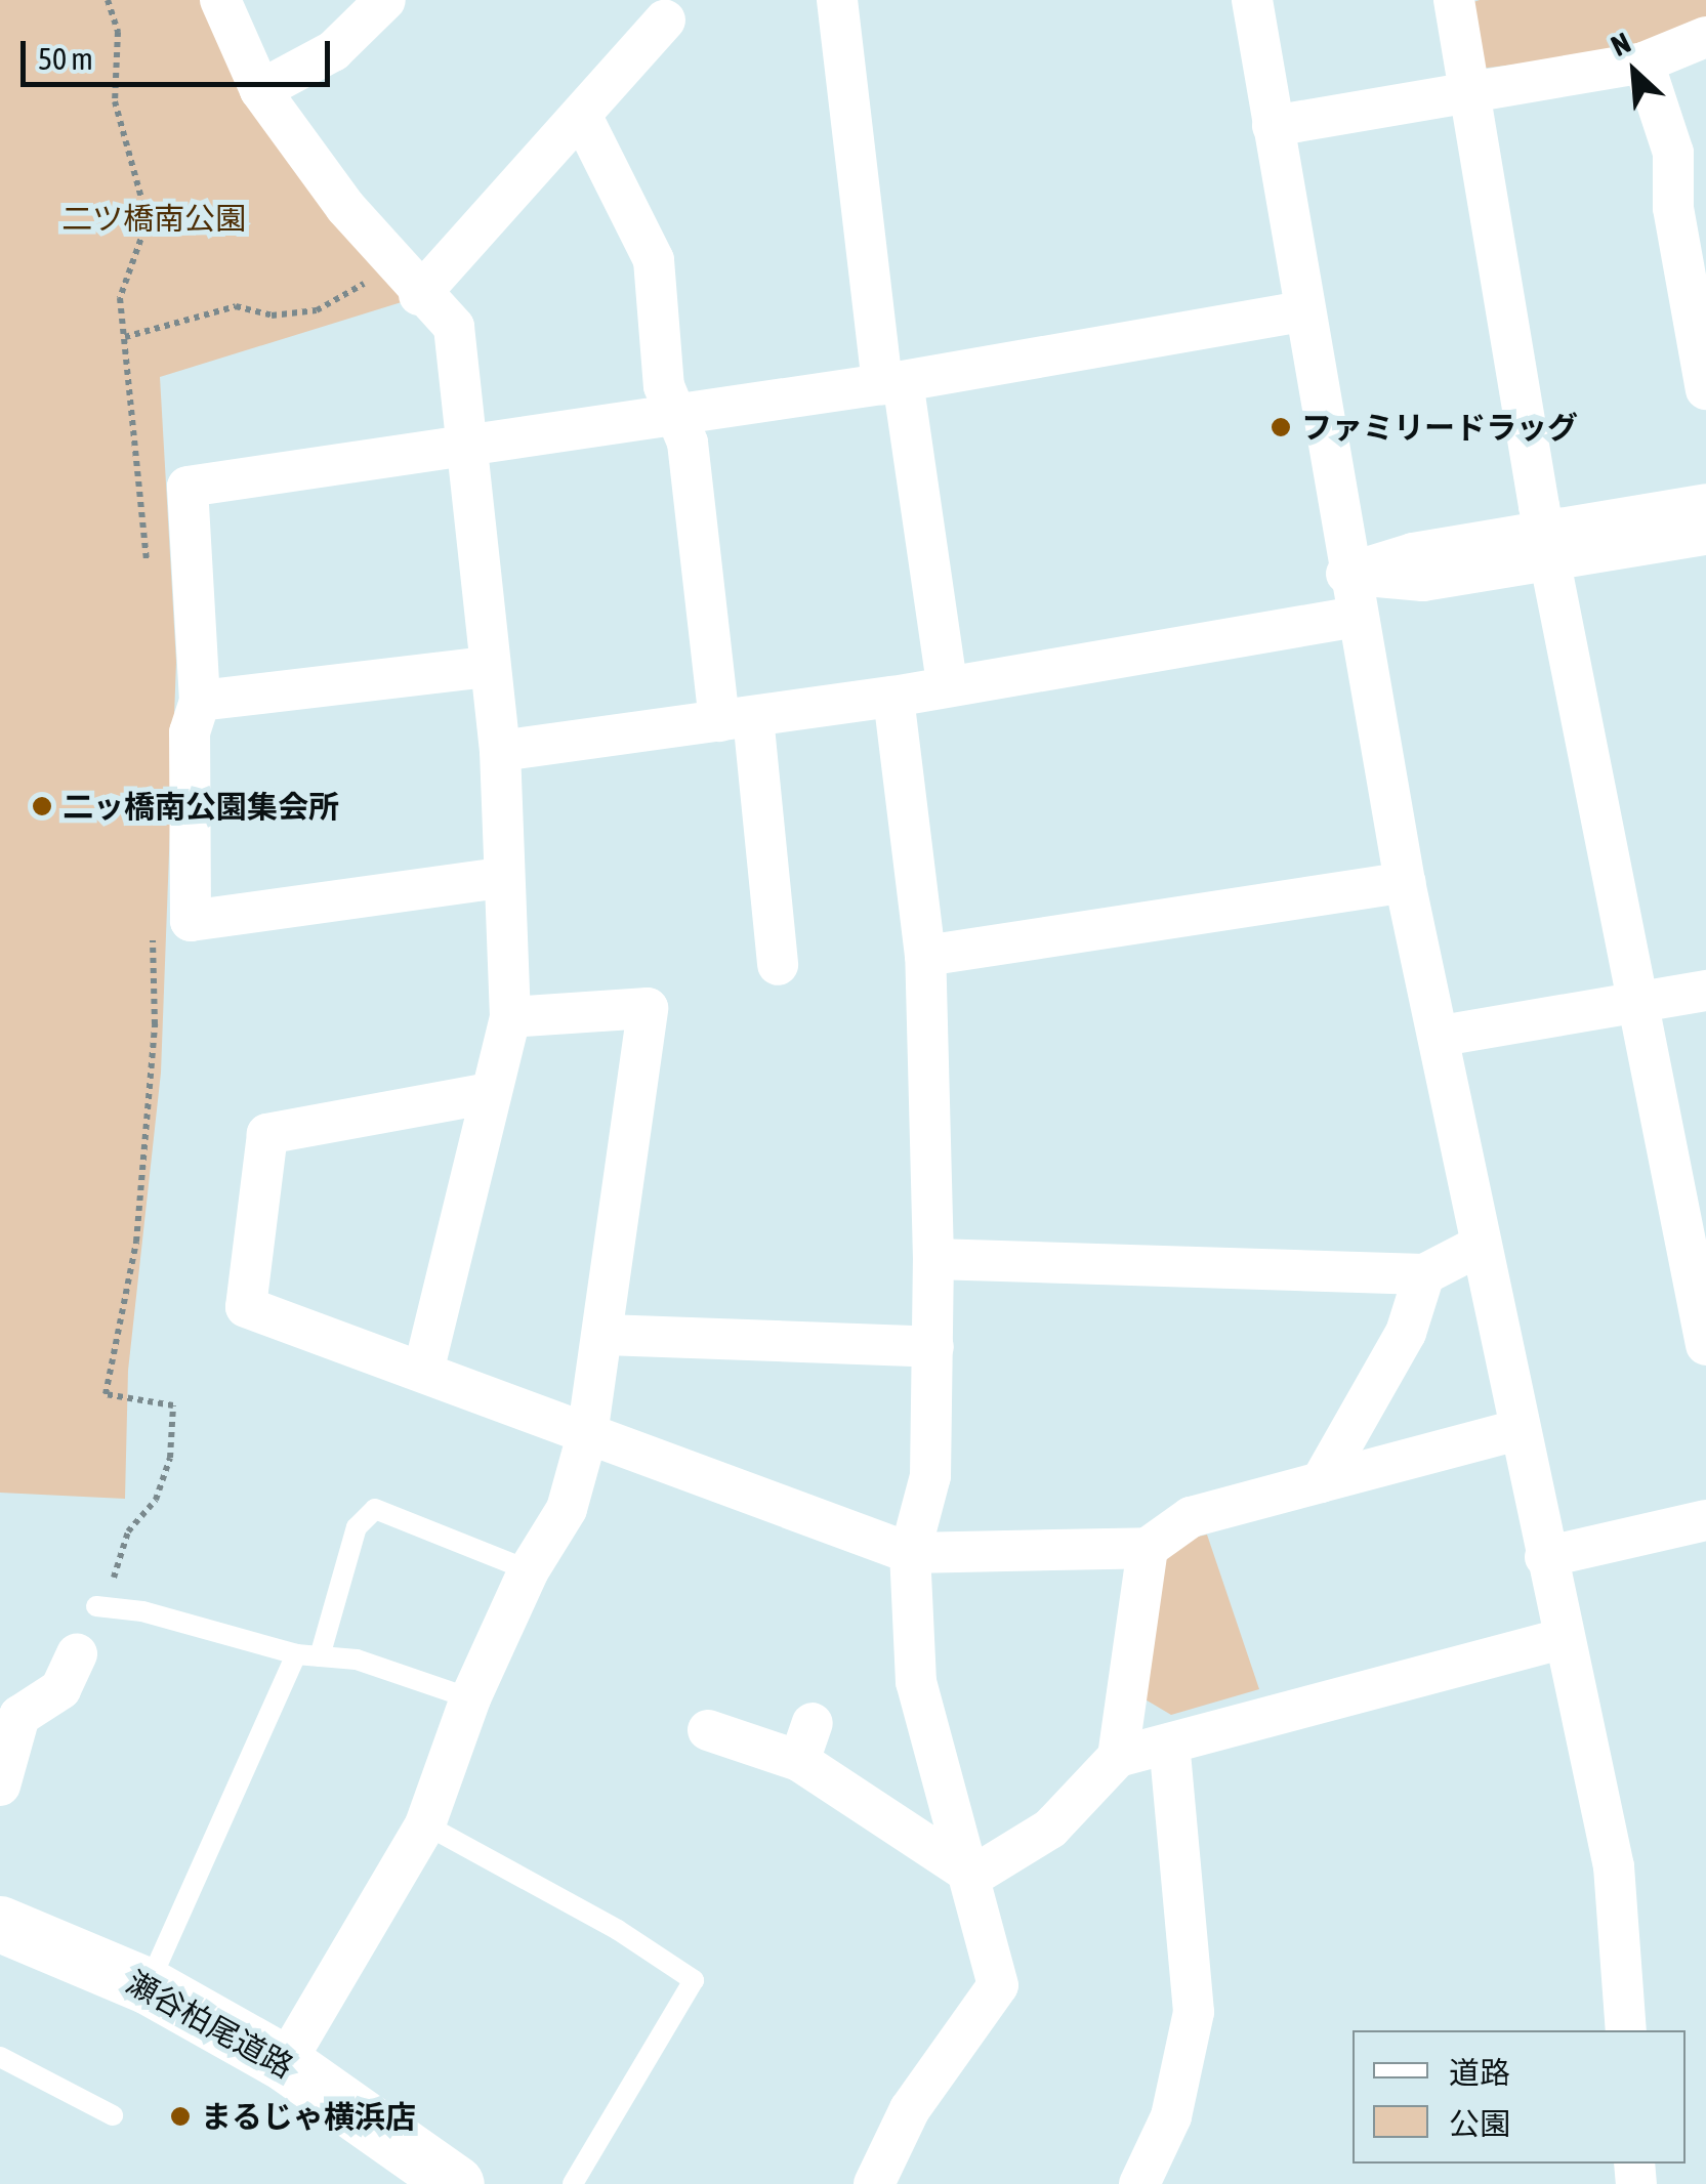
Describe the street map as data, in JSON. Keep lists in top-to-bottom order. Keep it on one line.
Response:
{"streets":{"main road":["瀬谷柏尾道路"]},"parks":["二ツ橋南公園"],"places":["ファミリードラッグ","二ッ橋南公園集会所","まるじゃ横浜店"],"legend":["道路","公園"],"scale_bar":"50 m","north":"top left"}
